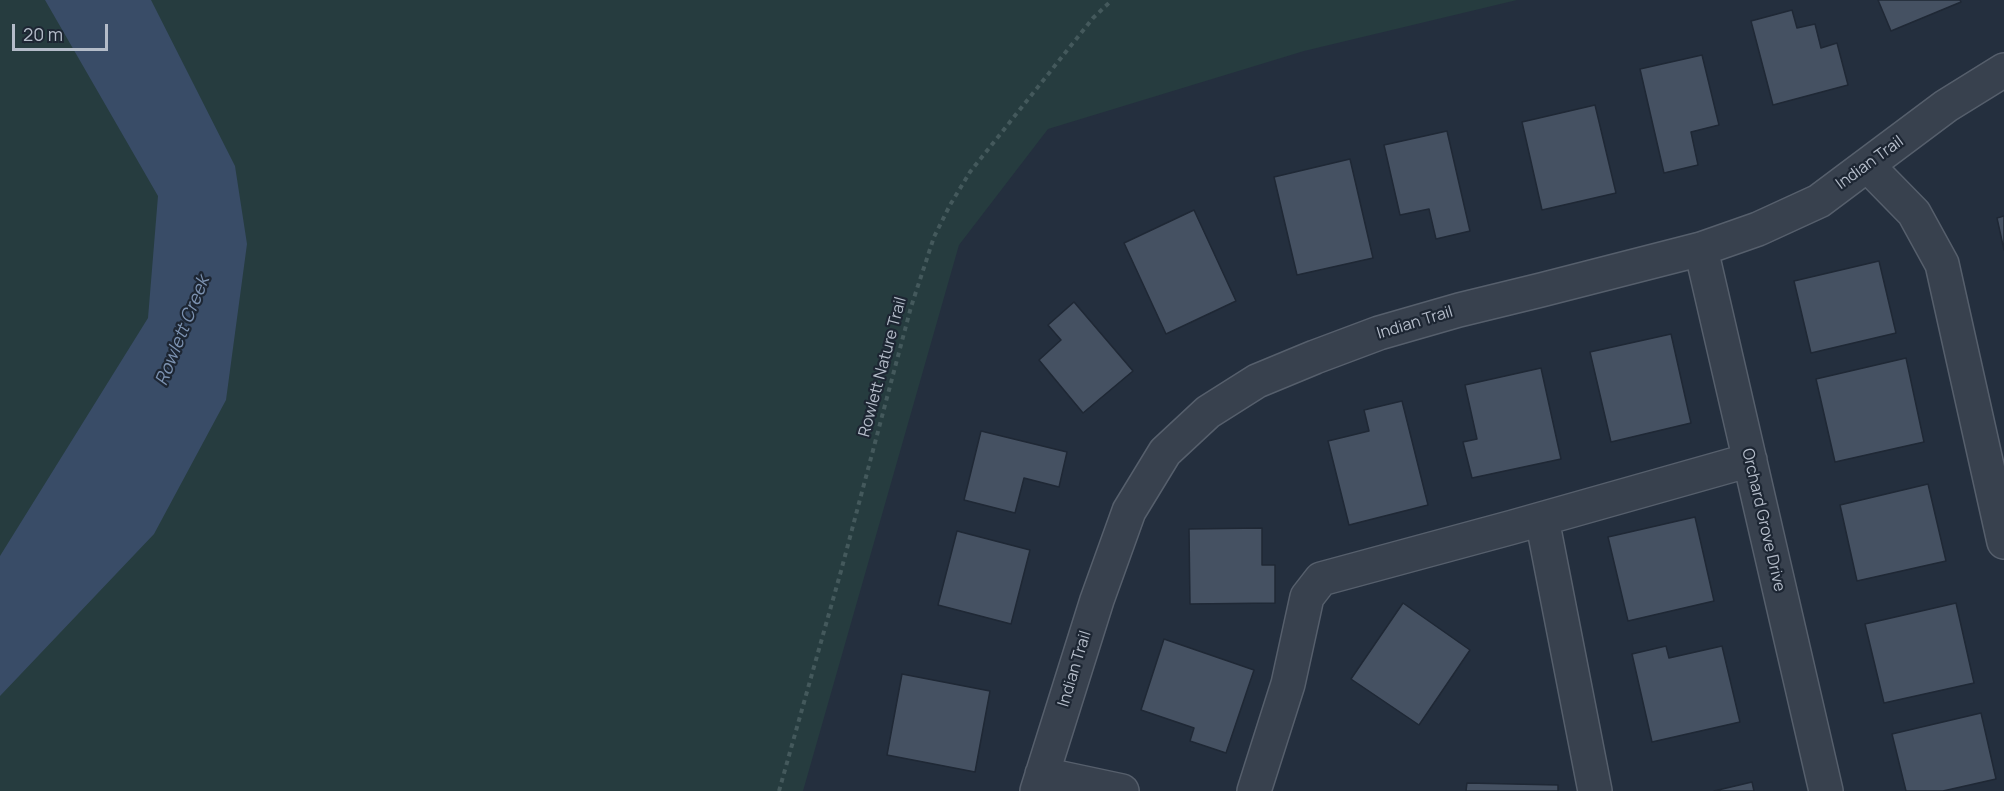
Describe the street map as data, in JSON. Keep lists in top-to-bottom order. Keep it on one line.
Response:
{"streets":{"street":["Indian Trail","Orchard Grove Drive"],"path":["Rowlett Nature Trail"]},"crossings":[["Indian Trail","Orchard Grove Drive"]],"water":["Rowlett Creek"],"scale_bar":"20 m"}
